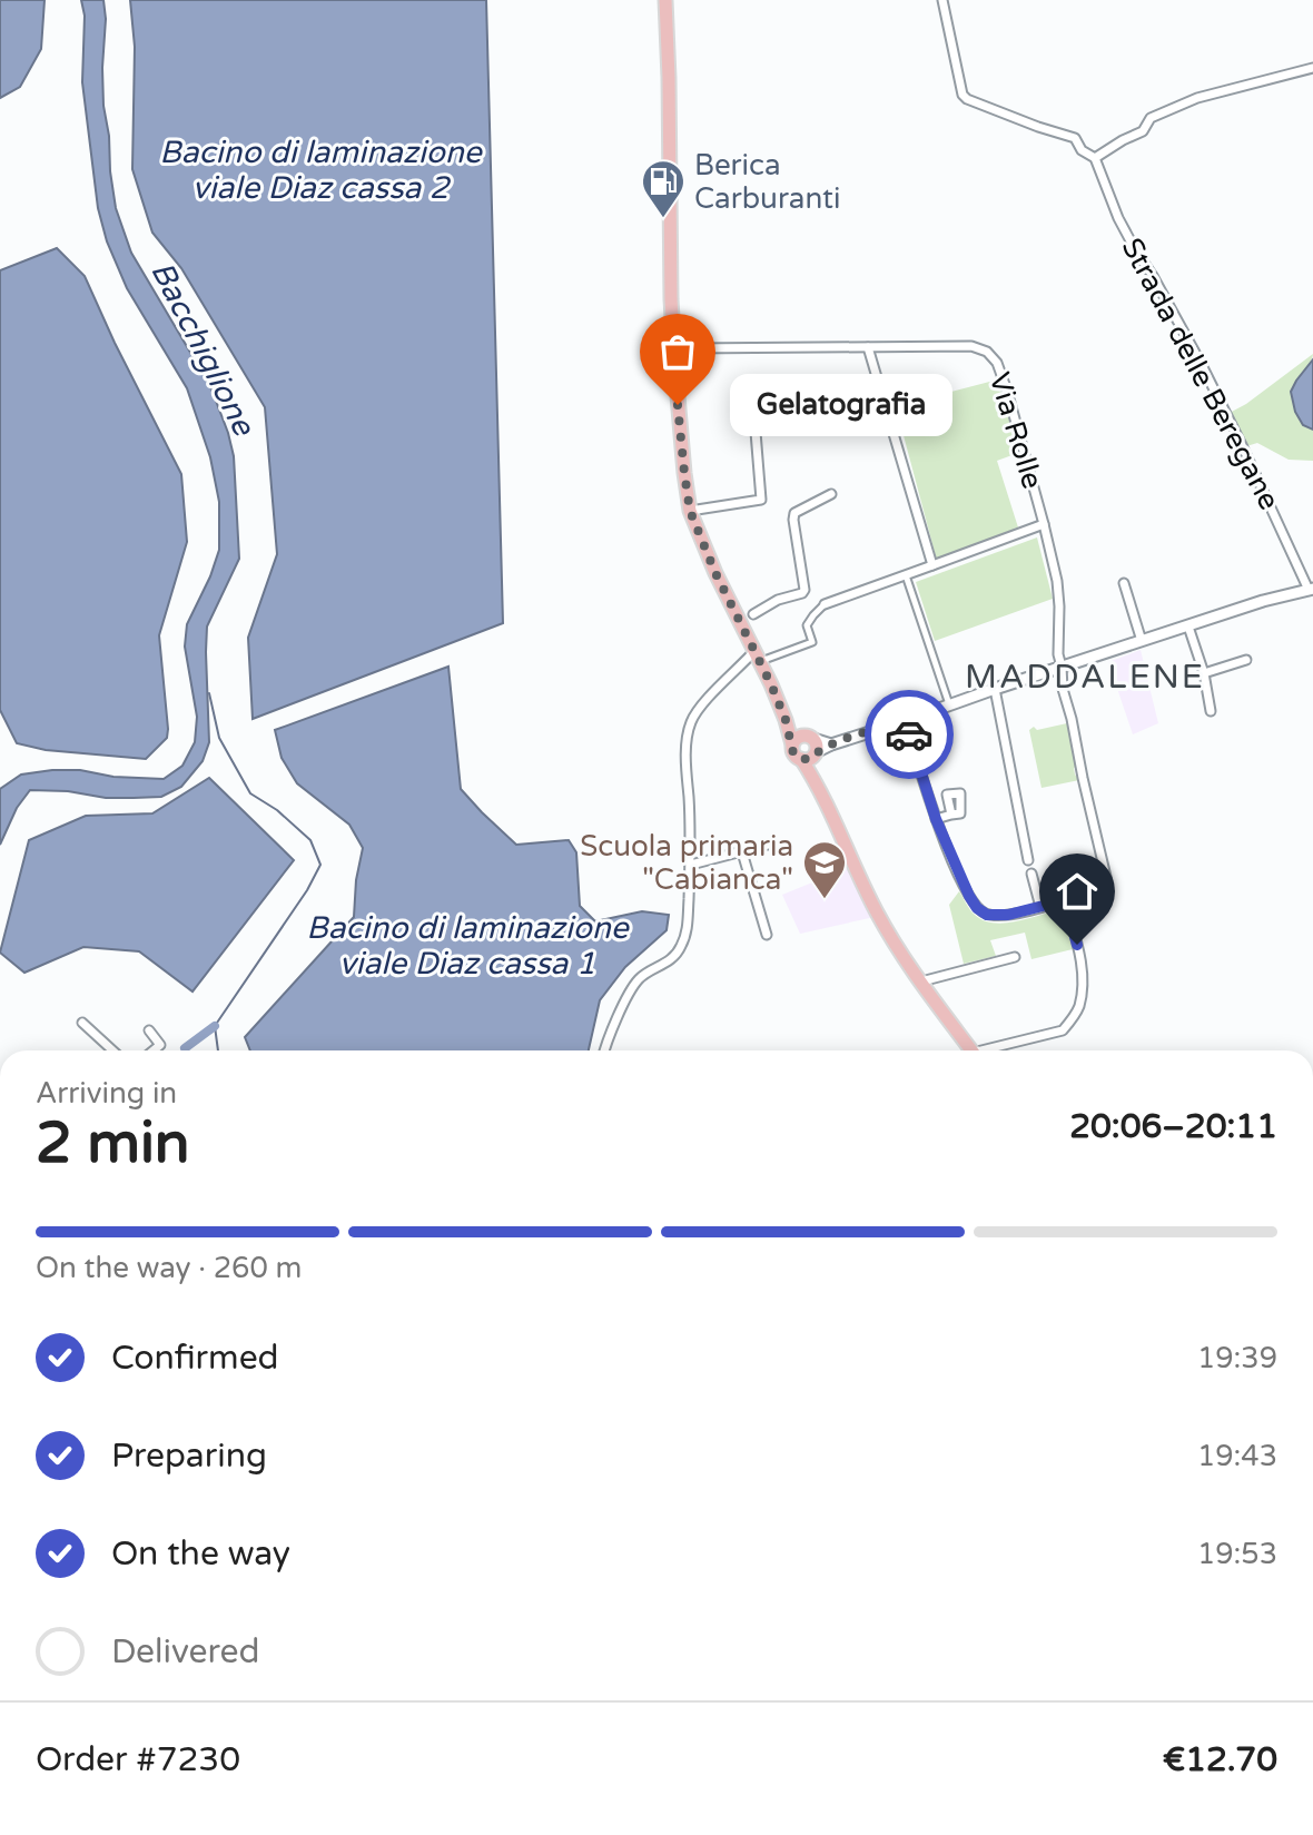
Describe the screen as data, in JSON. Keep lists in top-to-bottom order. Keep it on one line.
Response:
{"streets":{"street":["Strada delle Beregane","Via Rolle"]},"districts":["MADDALENE"],"water":["Bacino di laminazione viale Diaz cassa 2","Bacchiglione","Bacino di laminazione viale Diaz cassa 1"],"places":{"fuel station":["Berica Carburanti"],"other":["Gelatografia"],"school or university":["Scuola primaria \"Cabianca\""]},"page":{"bubble":"Gelatografia","heading":["2 min","Arriving in","20:06–20:11"],"panel":["Order #7230","€12.70"],"bar":"On the way · 260 m","list":[["Confirmed","19:39"],["Preparing","19:43"],["On the way","19:53"],"Delivered"]}}
